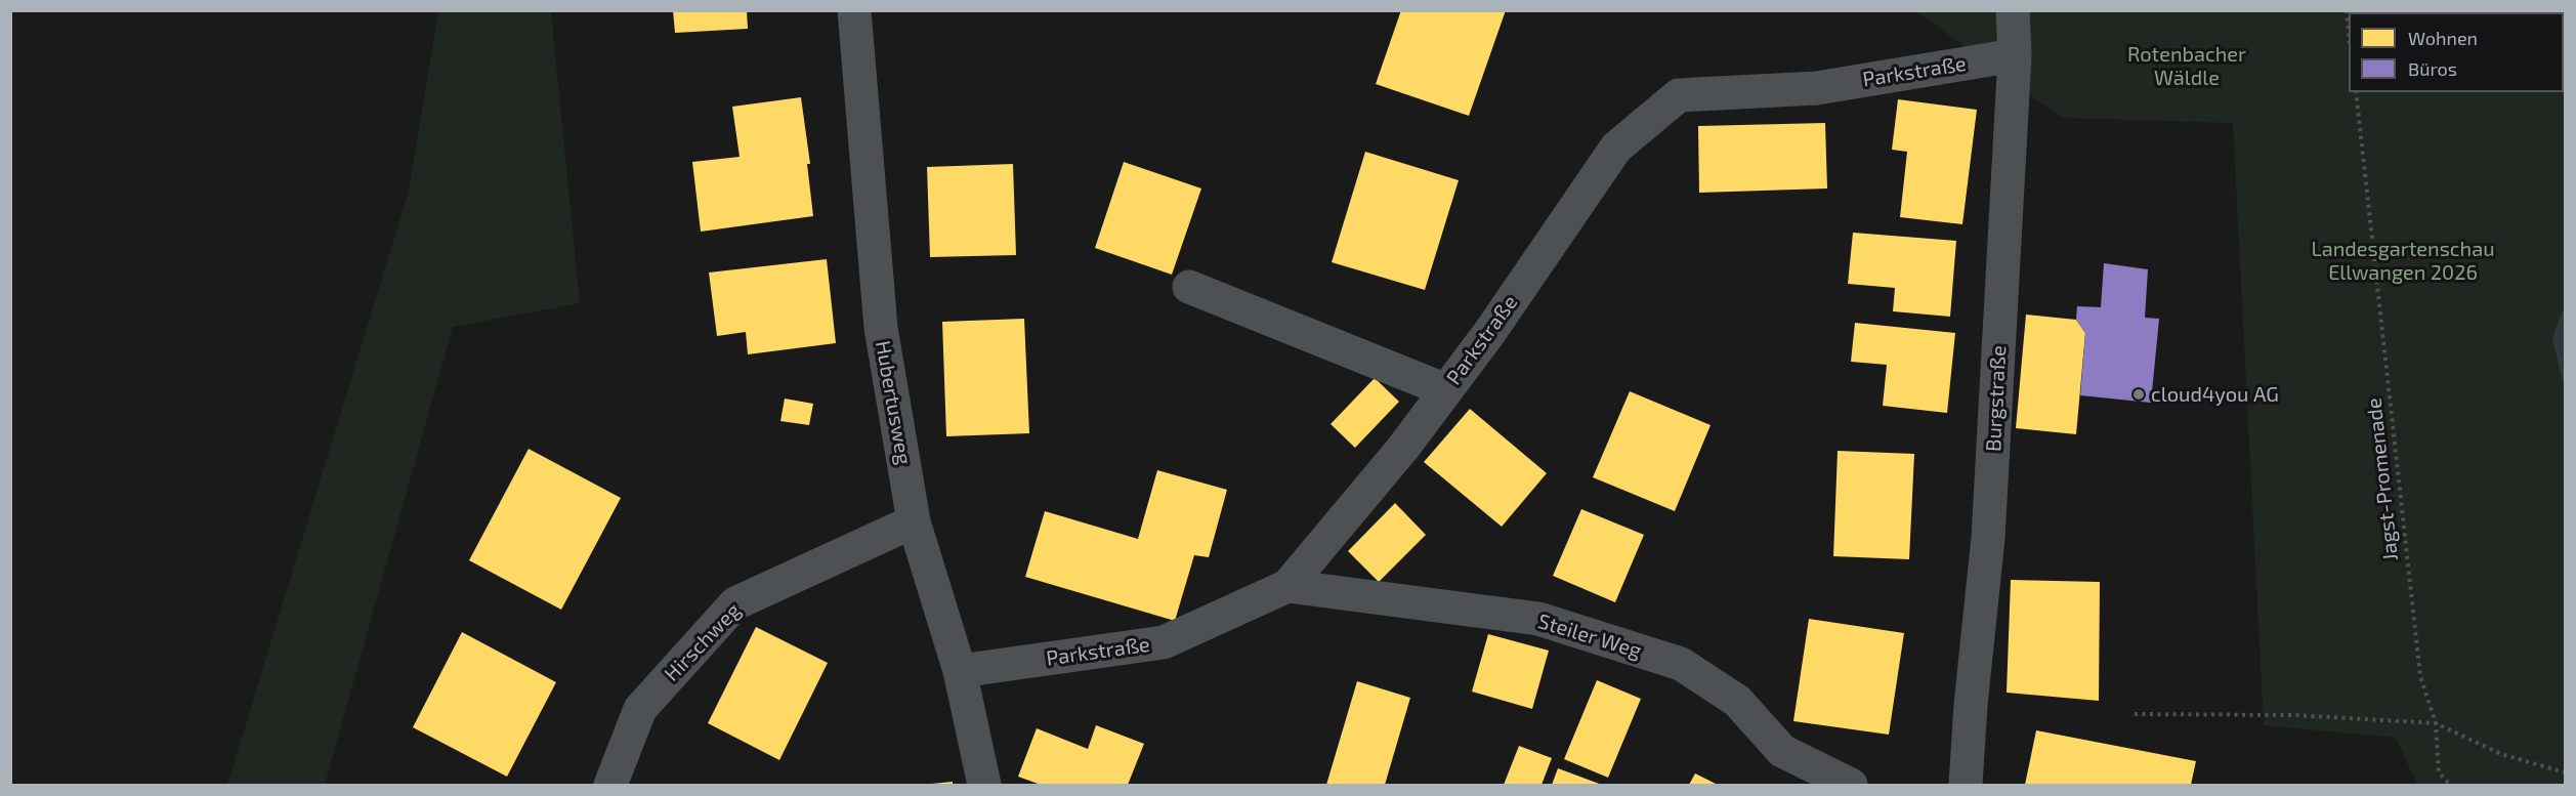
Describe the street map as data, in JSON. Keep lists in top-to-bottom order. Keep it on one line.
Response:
{"streets":{"street":["Parkstraße","Burgstraße","Hubertusweg","Steiler Weg","Hirschweg"],"path":["Jagst-Promenade"]},"crossings":[["Parkstraße","Burgstraße"],["Parkstraße","Hubertusweg"],["Parkstraße","Steiler Weg"],["Hubertusweg","Hirschweg"]],"parks":["Rotenbacher Wäldle","Landesgartenschau Ellwangen 2026"],"places":["cloud4you AG"],"legend":["Wohnen","Büros"]}
